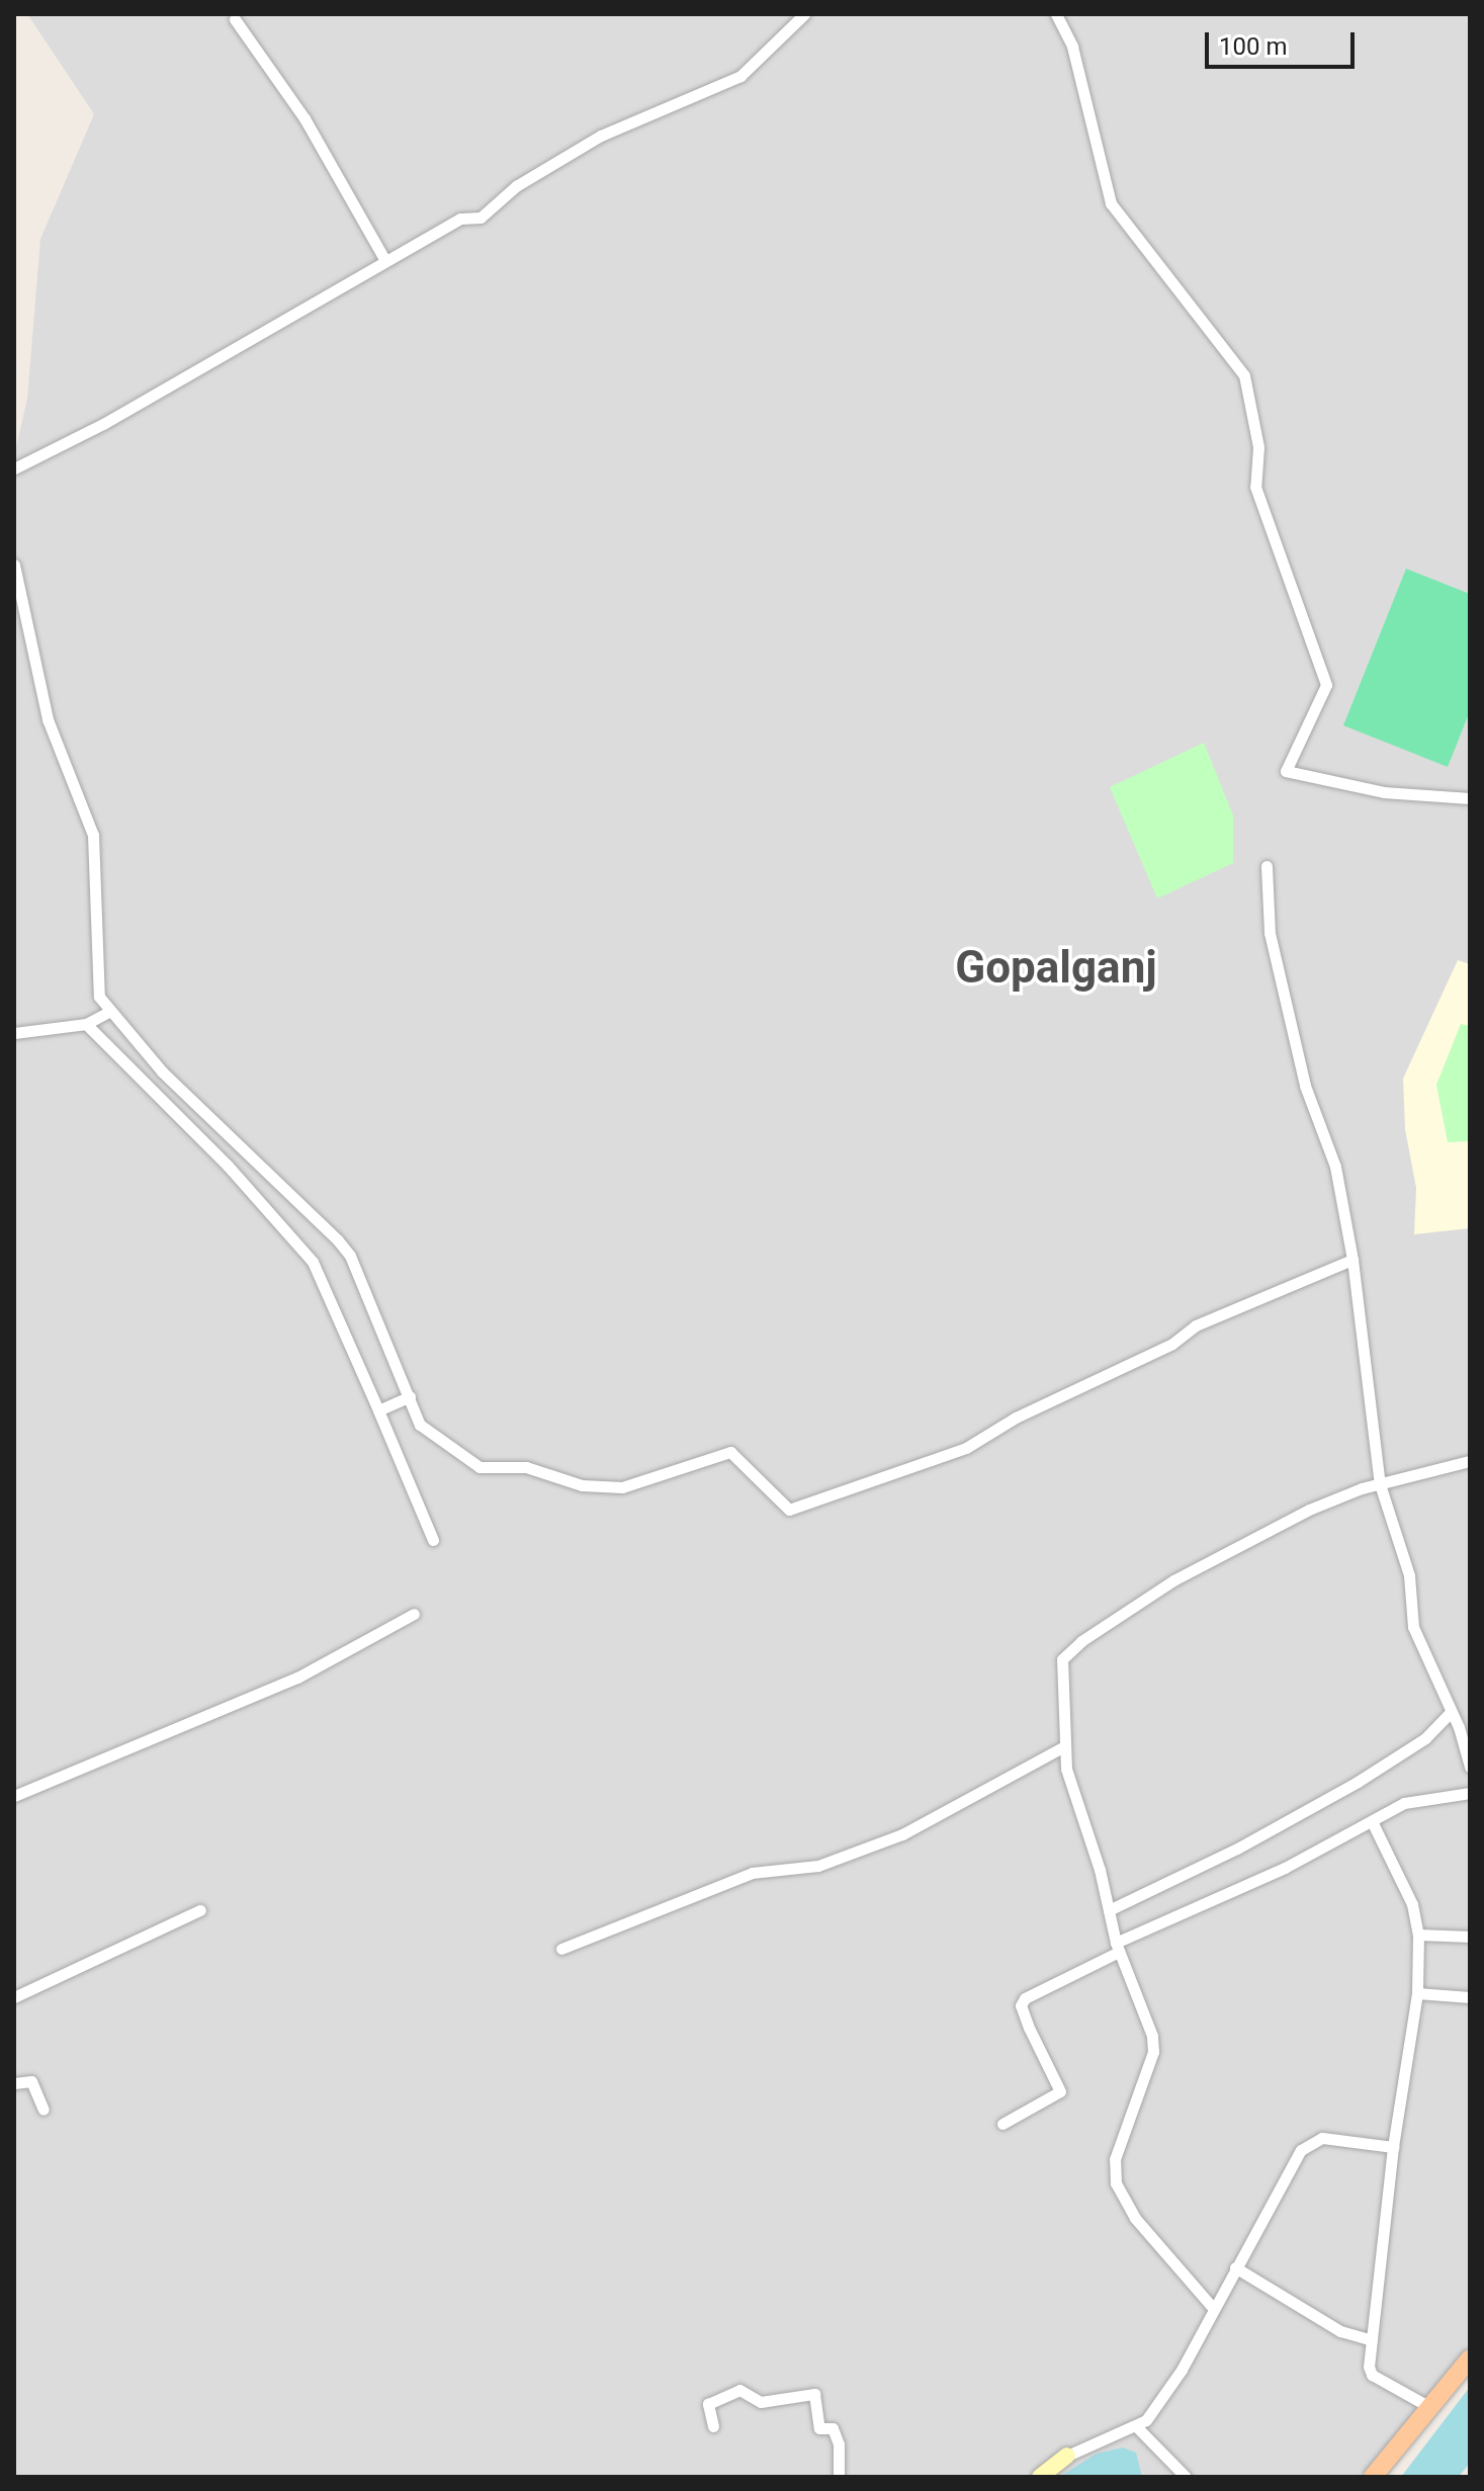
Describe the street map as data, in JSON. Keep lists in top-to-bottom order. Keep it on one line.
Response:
{"districts":["Gopalganj"],"scale_bar":"100 m"}
